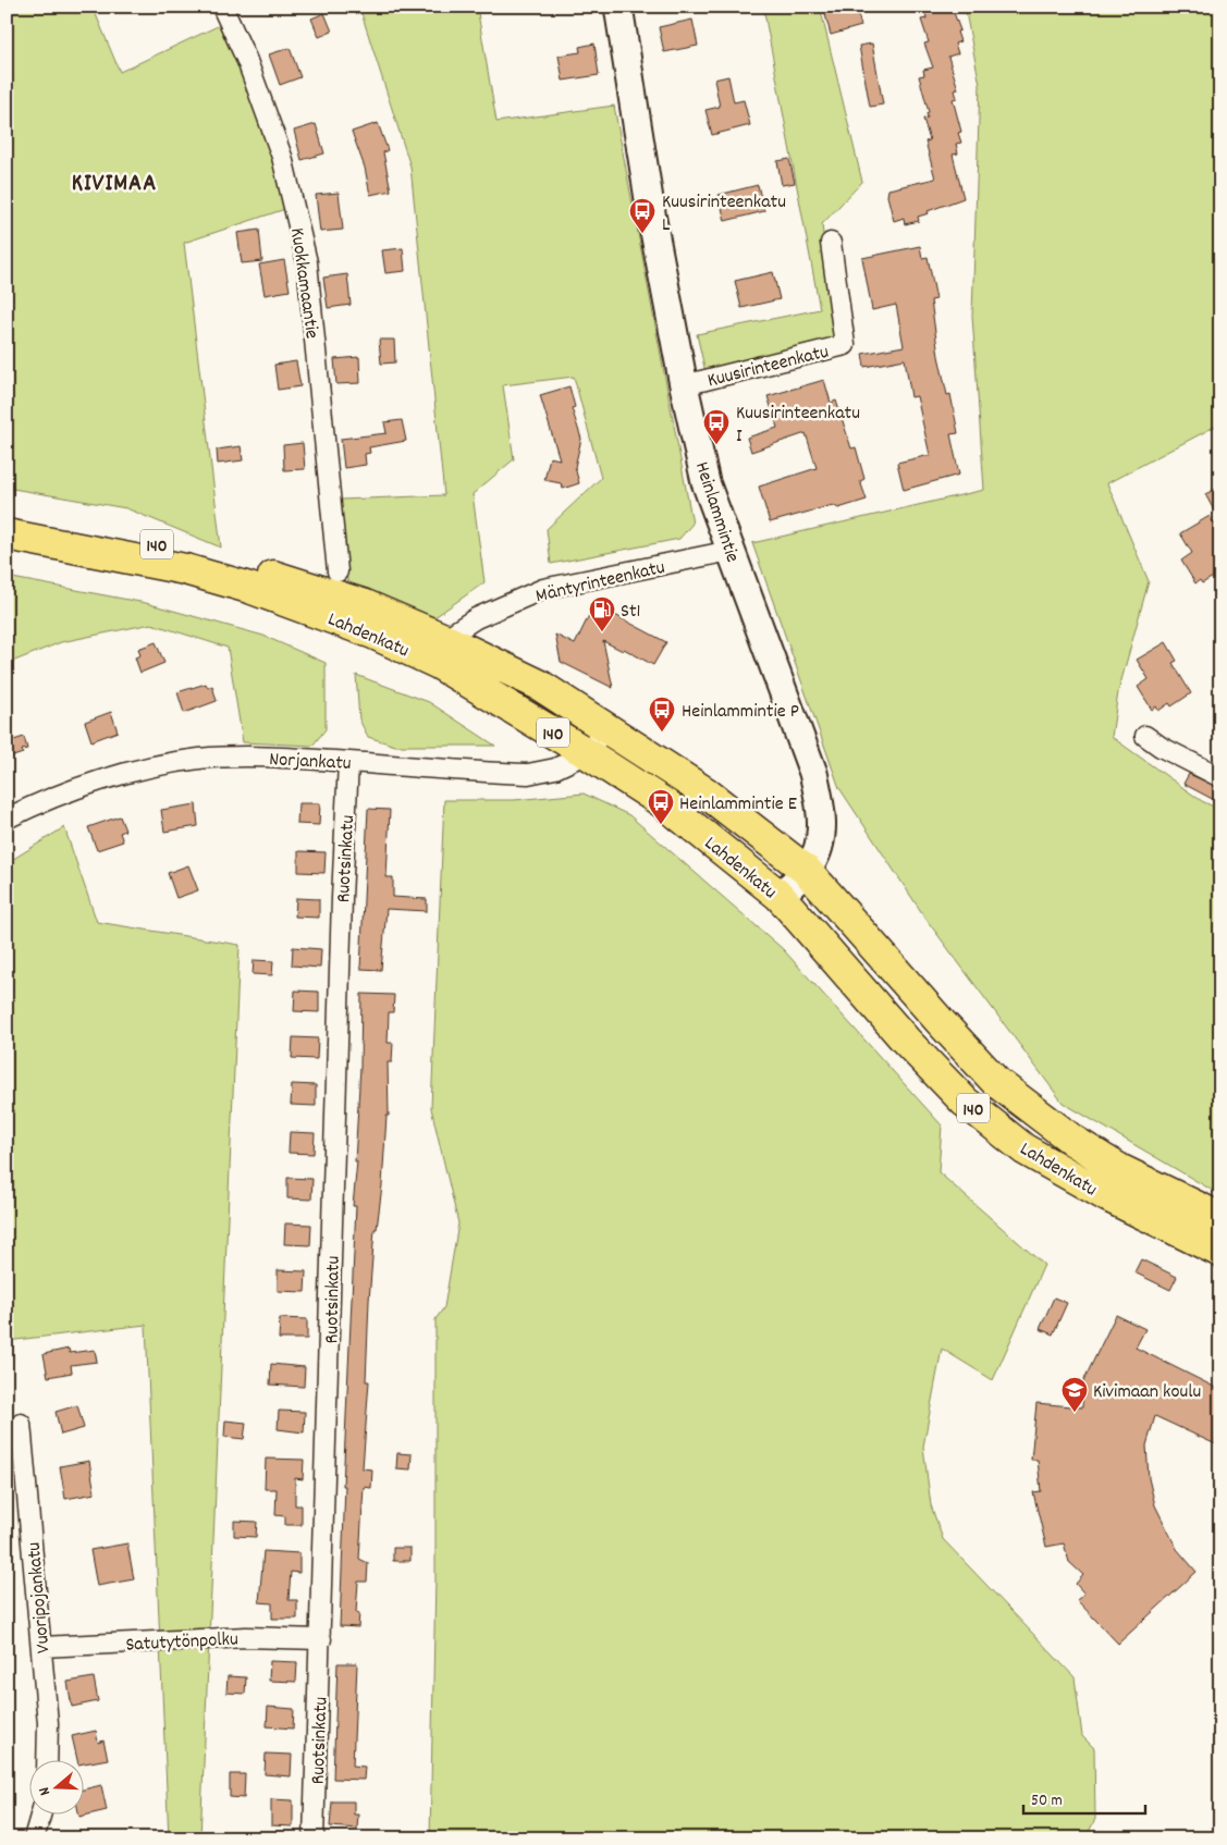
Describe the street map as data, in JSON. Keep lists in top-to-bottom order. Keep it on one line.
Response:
{"streets":{"main road":["140","Lahdenkatu"],"street":["Kuokkamaantie","Kuusirinteenkatu","Heinlammintie","Mäntyrinteenkatu","Norjankatu","Ruotsinkatu","Vuoripojankatu","Satutytönpolku"]},"crossings":[["Kuusirinteenkatu","Heinlammintie"],["Heinlammintie","Mäntyrinteenkatu"],["Heinlammintie","Lahdenkatu"],["Mäntyrinteenkatu","Lahdenkatu"],["Lahdenkatu","Norjankatu"],["Norjankatu","Ruotsinkatu"],["Ruotsinkatu","Satutytönpolku"],["Vuoripojankatu","Satutytönpolku"]],"districts":["KIVIMAA"],"places":{"bus stop":["Kuusirinteenkatu L","Kuusirinteenkatu I","Heinlammintie P","Heinlammintie E"],"fuel station":["St1"],"school or university":["Kivimaan koulu"]},"scale_bar":"50 m","north":"left"}
